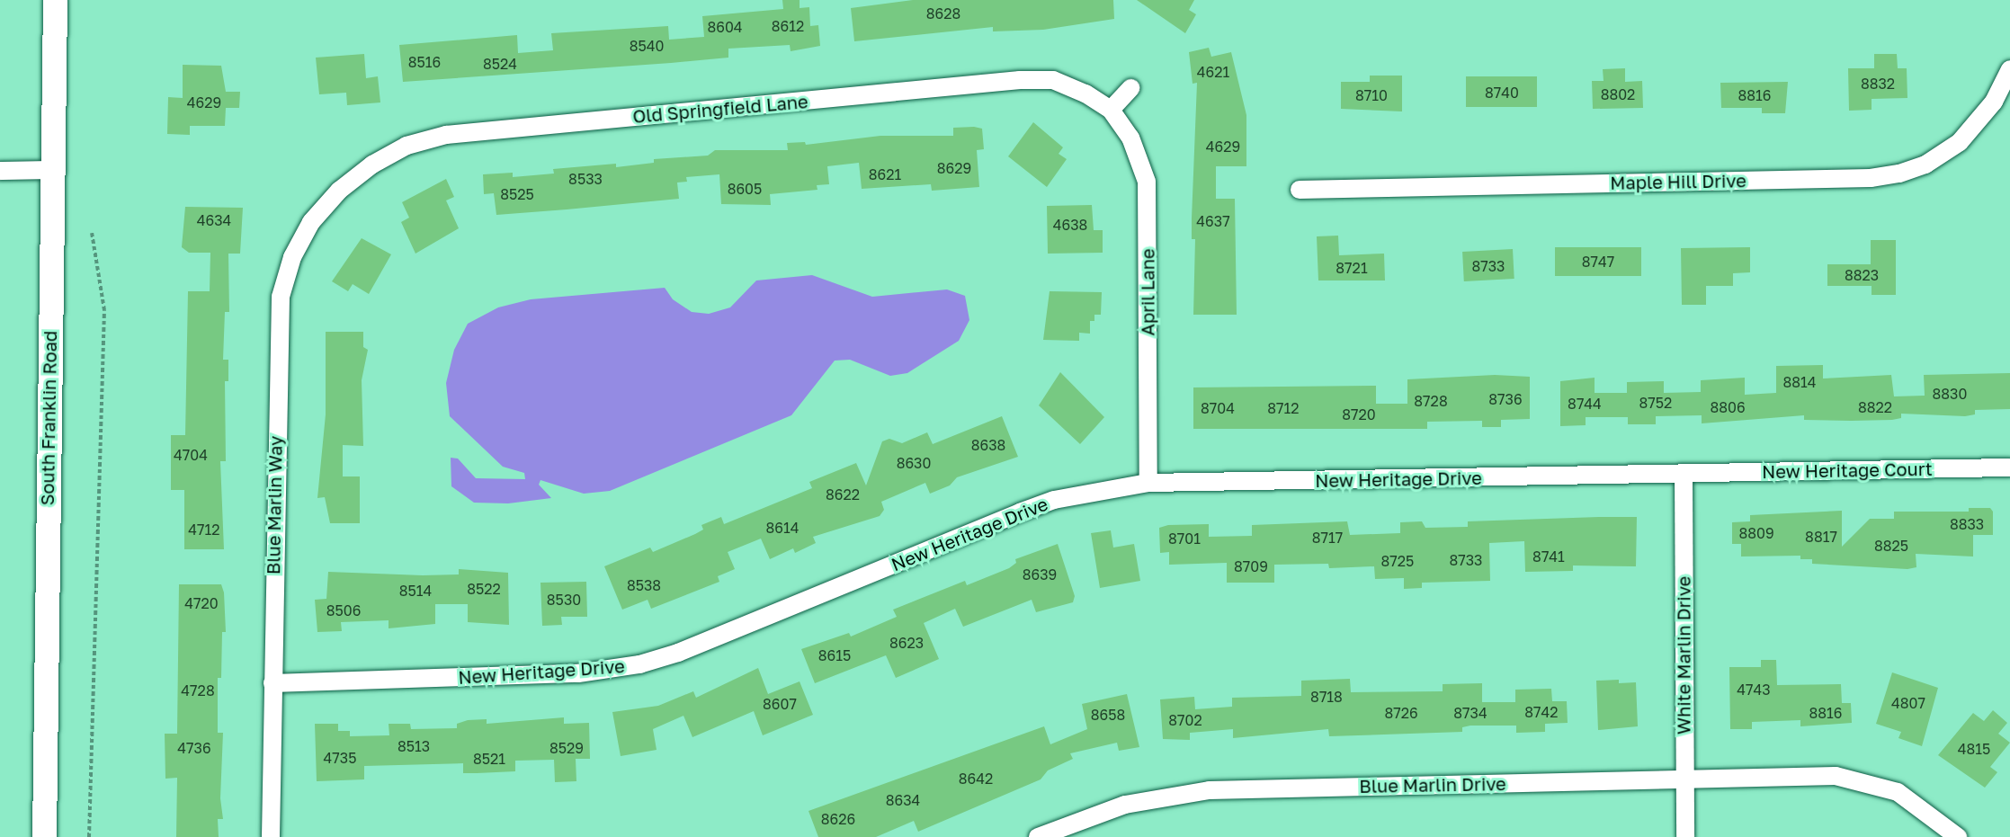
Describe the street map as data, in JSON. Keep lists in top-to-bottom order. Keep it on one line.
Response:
{"streets":{"main road":["South Franklin Road"],"street":["Old Springfield Lane","Maple Hill Drive","April Lane","New Heritage Court","New Heritage Drive","Blue Marlin Way","White Marlin Drive","Blue Marlin Drive"]},"crossings":[["Old Springfield Lane","April Lane"],["Old Springfield Lane","Blue Marlin Way"],["April Lane","New Heritage Drive"],["New Heritage Court","New Heritage Drive"],["New Heritage Court","White Marlin Drive"],["New Heritage Drive","Blue Marlin Way"],["New Heritage Drive","White Marlin Drive"],["White Marlin Drive","Blue Marlin Drive"]],"house_numbers":["8628","8612","8604","8540","8516","8524","4621","8832","8740","8802","8710","8816","4629","4629","8629","8621","8533","8605","8525","4634","4637","4638","8747","8733","8721","8823","8814","8830","8736","8728","8752","8744","8806","8822","8704","8712","8720","8638","4704","8630","8622","8833","8614","4712","8809","8817","8717","8701","8825","8741","8733","8725","8709","8639","8538","8522","8514","8530","4720","8506","8623","8615","4743","4728","8718","4807","8607","8742","8726","8734","8816","8658","8702","8513","4736","8529","4815","4735","8521","8642","8634","8626"]}
